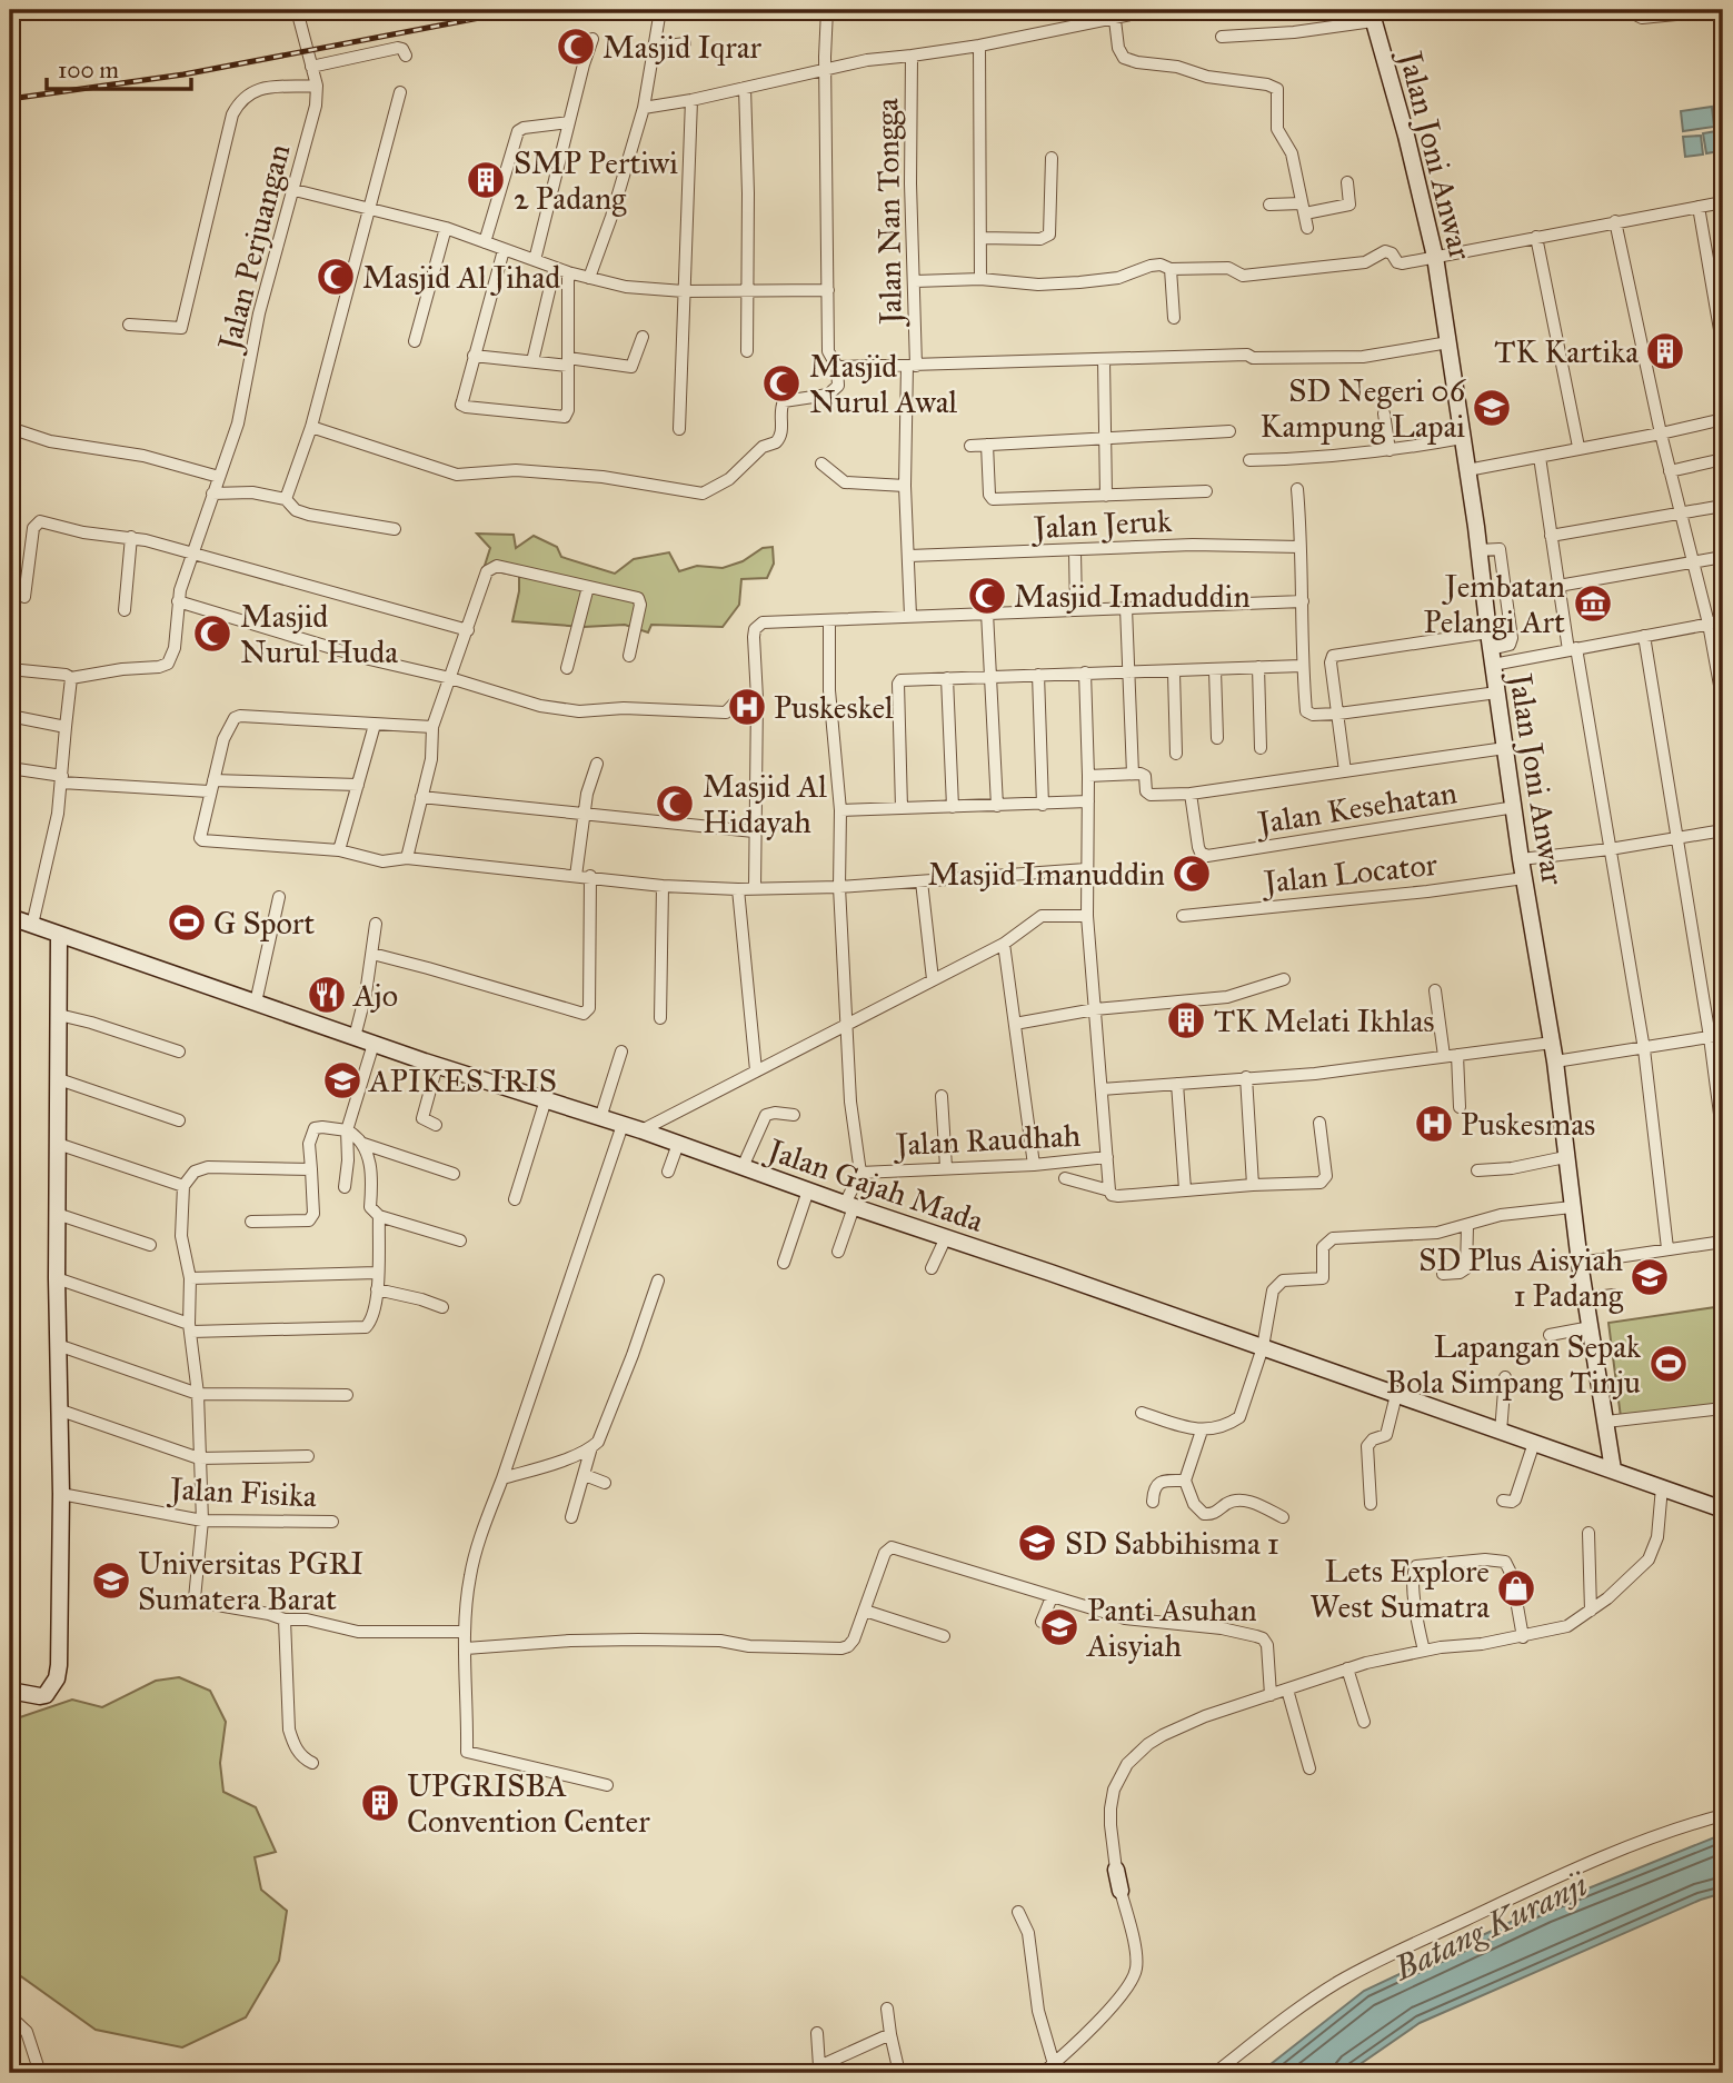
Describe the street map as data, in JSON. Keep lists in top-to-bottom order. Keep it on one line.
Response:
{"streets":{"main road":["Jalan Joni Anwar","Jalan Gajah Mada"],"street":["Jalan Nan Tongga","Jalan Perjuangan","Jalan Jeruk","Jalan Kesehatan","Jalan Locator","Jalan Raudhah","Jalan Fisika"]},"crossings":[["Jalan Joni Anwar","Jalan Kesehatan"],["Jalan Joni Anwar","Jalan Locator"],["Jalan Joni Anwar","Jalan Gajah Mada"],["Jalan Nan Tongga","Jalan Jeruk"],["Jalan Raudhah","Jalan Gajah Mada"]],"water":["Batang Kuranji"],"places":{"mosque":["Masjid Iqrar","Masjid Al Jihad","Masjid Nurul Awal","Masjid Imaduddin","Masjid Nurul Huda","Masjid Al Hidayah","Masjid Imanuddin"],"building":["SMP Pertiwi 2 Padang","TK Kartika","TK Melati Ikhlas","UPGRISBA Convention Center"],"school or university":["SD Negeri 06 Kampung Lapai","APIKES IRIS","SD Plus Aisyiah 1 Padang","SD Sabbihisma 1","Universitas PGRI Sumatera Barat","Panti Asuhan Aisyiah"],"museum":["Jembatan Pelangi Art"],"hospital":["Puskeskel","Puskesmas"],"sports":["G Sport","Lapangan Sepak Bola Simpang Tinju"],"restaurant":["Ajo"],"shop":["Lets Explore West Sumatra"]},"scale_bar":"100 m"}
